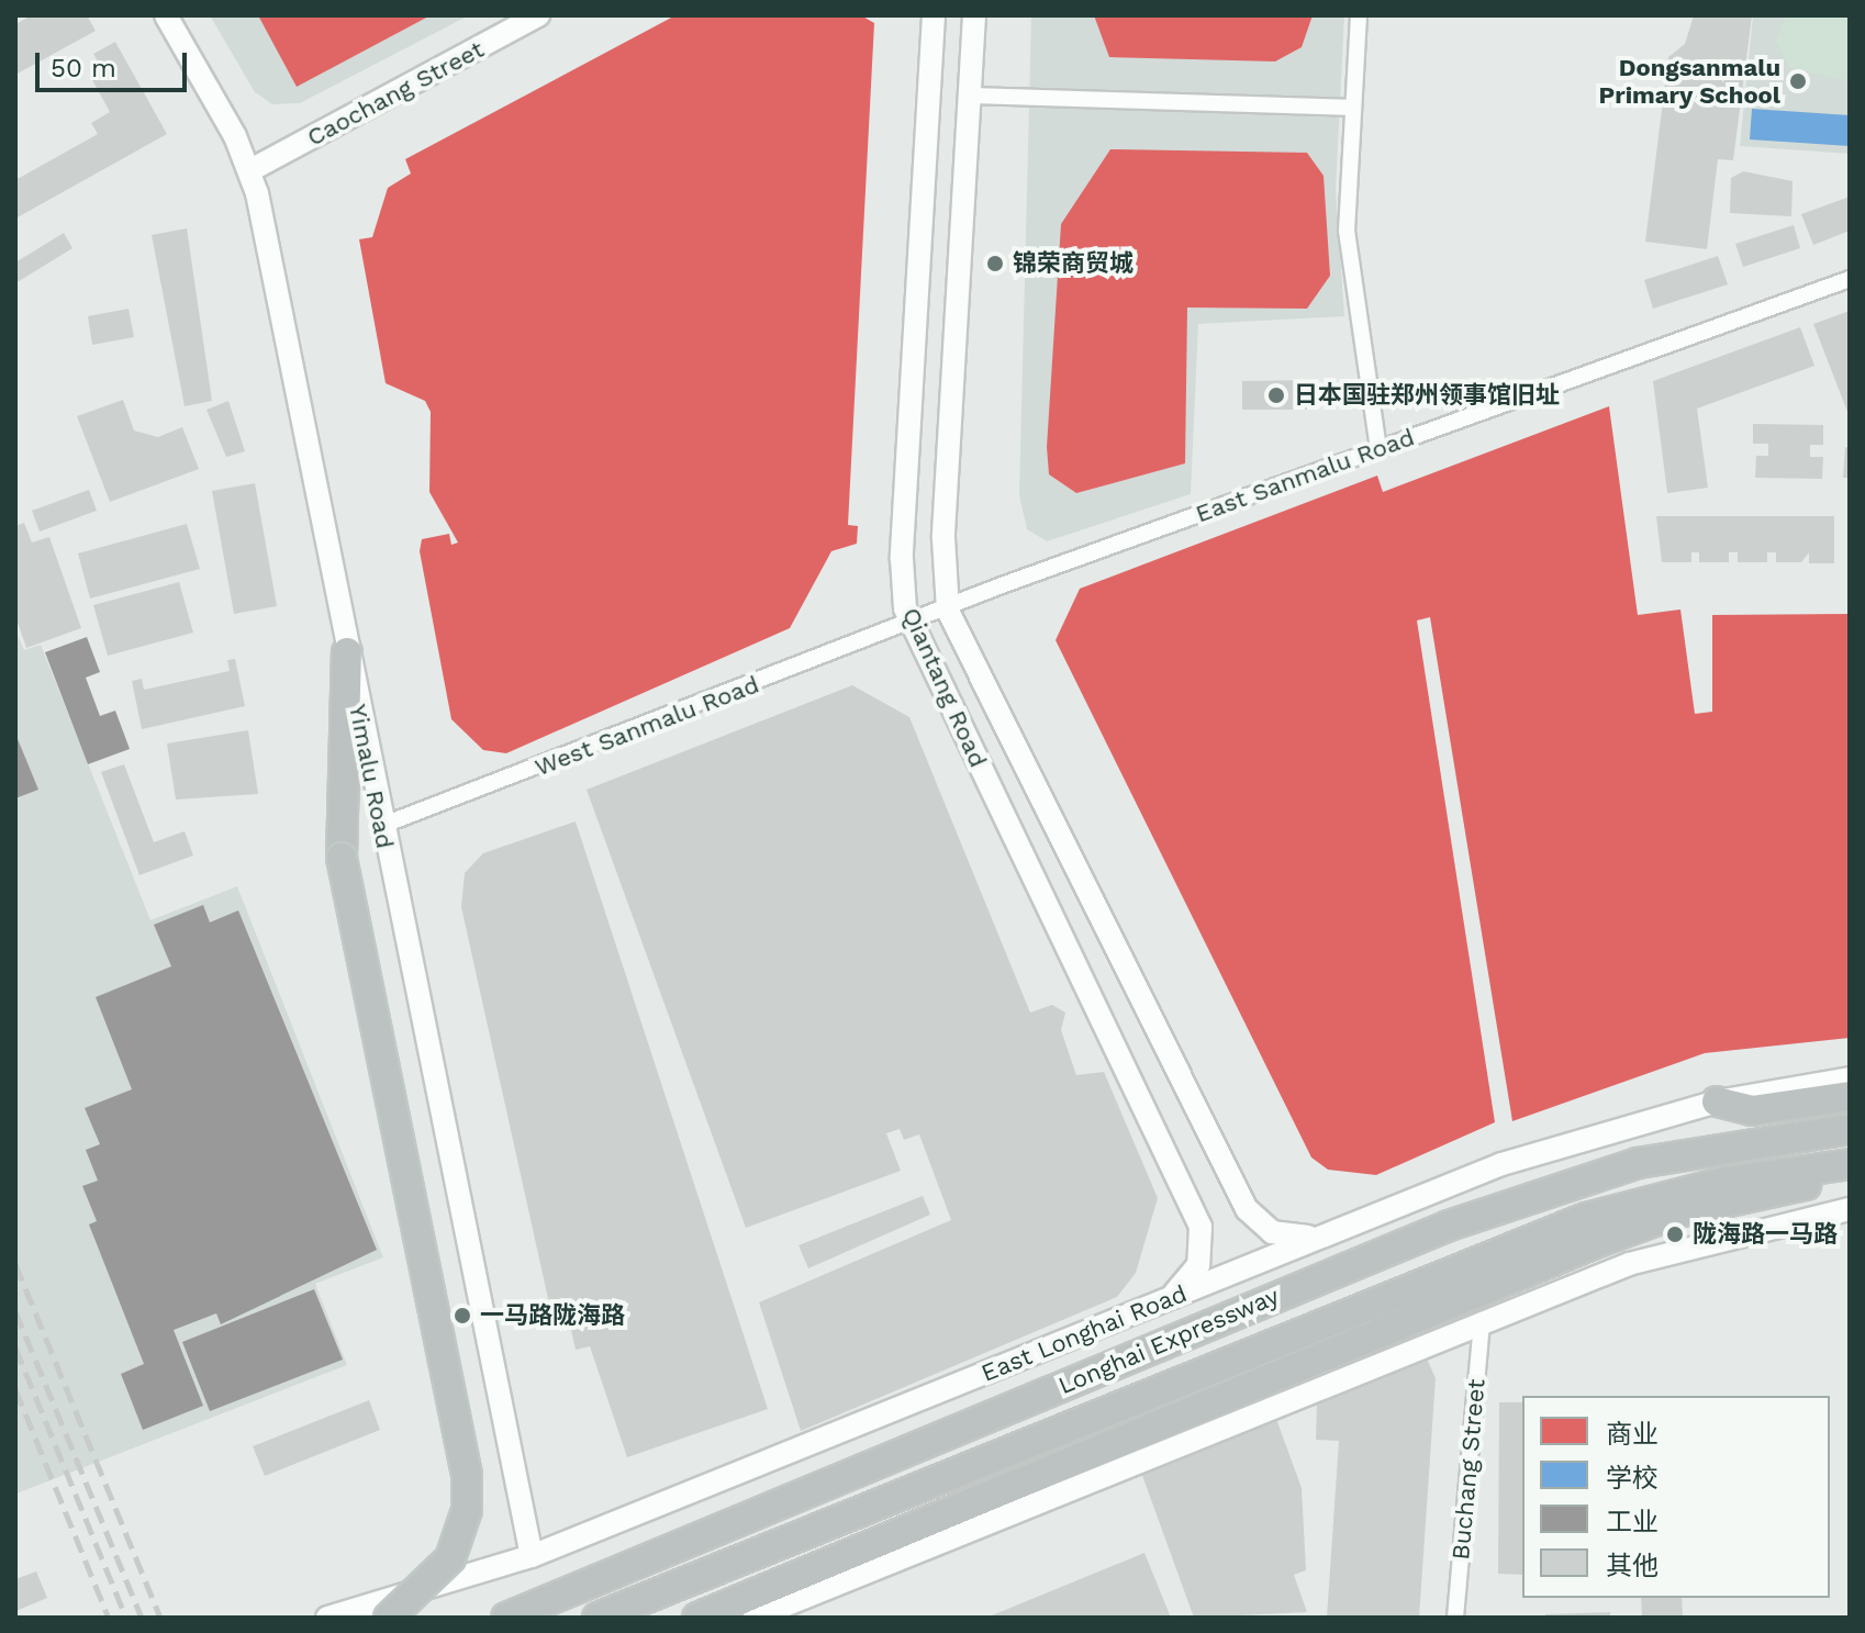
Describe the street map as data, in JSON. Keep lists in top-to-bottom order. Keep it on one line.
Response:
{"streets":{"highway":["Longhai Expressway"],"street":["Caochang Street","East Sanmalu Road","Qiantang Road","West Sanmalu Road","Yimalu Road","East Longhai Road","Buchang Street"]},"crossings":[["Caochang Street","Yimalu Road"],["East Sanmalu Road","Qiantang Road"],["East Sanmalu Road","West Sanmalu Road"],["Qiantang Road","West Sanmalu Road"],["Qiantang Road","East Longhai Road"],["West Sanmalu Road","Yimalu Road"],["Yimalu Road","East Longhai Road"]],"places":["Dongsanmalu Primary School","锦荣商贸城","日本国驻郑州领事馆旧址","陇海路一马路","一马路陇海路"],"legend":["商业","学校","工业","其他"],"scale_bar":"50 m"}
